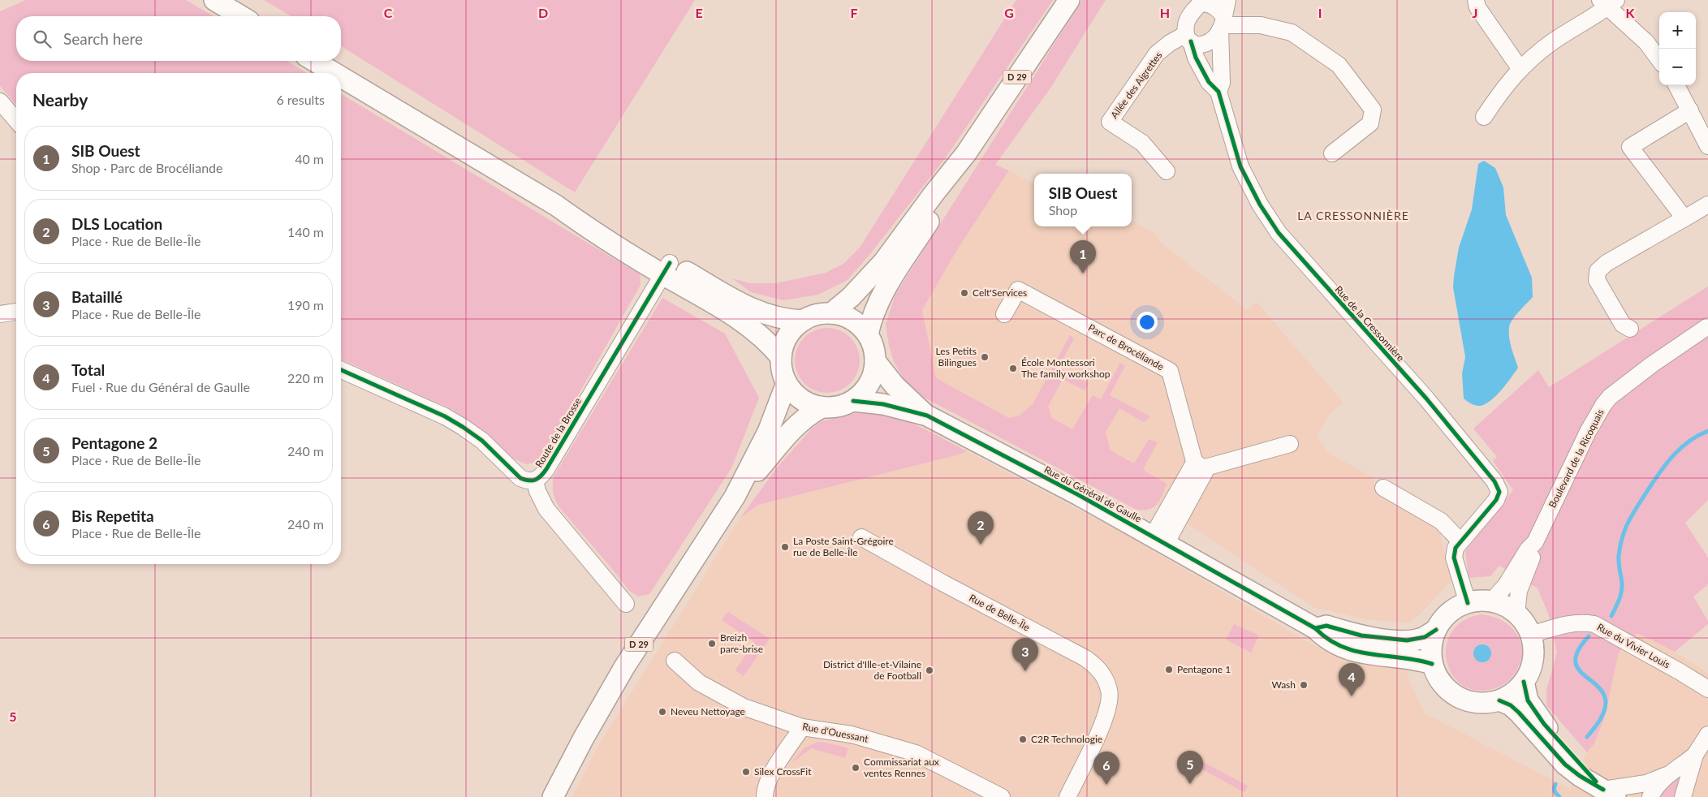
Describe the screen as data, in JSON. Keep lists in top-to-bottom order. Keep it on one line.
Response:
{"streets":{"main road":["D 29","Rue du Général de Gaulle"],"street":["Allée des Aigrettes","Rue de la Cressonnière","Parc de Brocéliande","Route de la Brosse","Boulevard de la Ricoquais","Rue de Belle-Île","Rue du Vivier Louis","Rue d'Ouessant"]},"crossings":[["D 29","Rue du Général de Gaulle"],["Allée des Aigrettes","Rue de la Cressonnière"],["Rue de la Cressonnière","Boulevard de la Ricoquais"],["Rue de la Cressonnière","Rue du Général de Gaulle"],["Rue de la Cressonnière","Rue du Vivier Louis"],["Boulevard de la Ricoquais","Rue du Général de Gaulle"],["Boulevard de la Ricoquais","Rue du Vivier Louis"],["Rue du Général de Gaulle","Rue du Vivier Louis"]],"districts":["LA CRESSONNIÈRE"],"places":["Celt'Services","Les Petits Bilingues","École Montessori The family workshop","La Poste Saint-Grégoire rue de Belle-Île","Breizh pare-brise","Pentagone 1","District d'Ille-et-Vilaine de Football","Wash","Neveu Nettoyage","C2R Technologie","Commissariat aux ventes Rennes","Silex CrossFit"],"page":{"map_buttons":["+","−"],"search":"Search here","heading":["Nearby","6 results"],"list":[{"mark":"1","name":"SIB Ouest","note":"Shop · Parc de Brocéliande","value":"40 m"},{"mark":"2","name":"DLS Location","note":"Place · Rue de Belle-Île","value":"140 m"},{"mark":"3","name":"Bataillé","note":"Place · Rue de Belle-Île","value":"190 m"},{"mark":"4","name":"Total","note":"Fuel · Rue du Général de Gaulle","value":"220 m"},{"mark":"5","name":"Pentagone 2","note":"Place · Rue de Belle-Île","value":"240 m"},{"mark":"6","name":"Bis Repetita","note":"Place · Rue de Belle-Île","value":"240 m"}],"popup":["SIB Ouest","Shop"],"pins":["1","2","3","4","5","6"]},"grid":{"columns":["C","D","E","F","G","H","I","J","K"],"rows":["5"]}}
